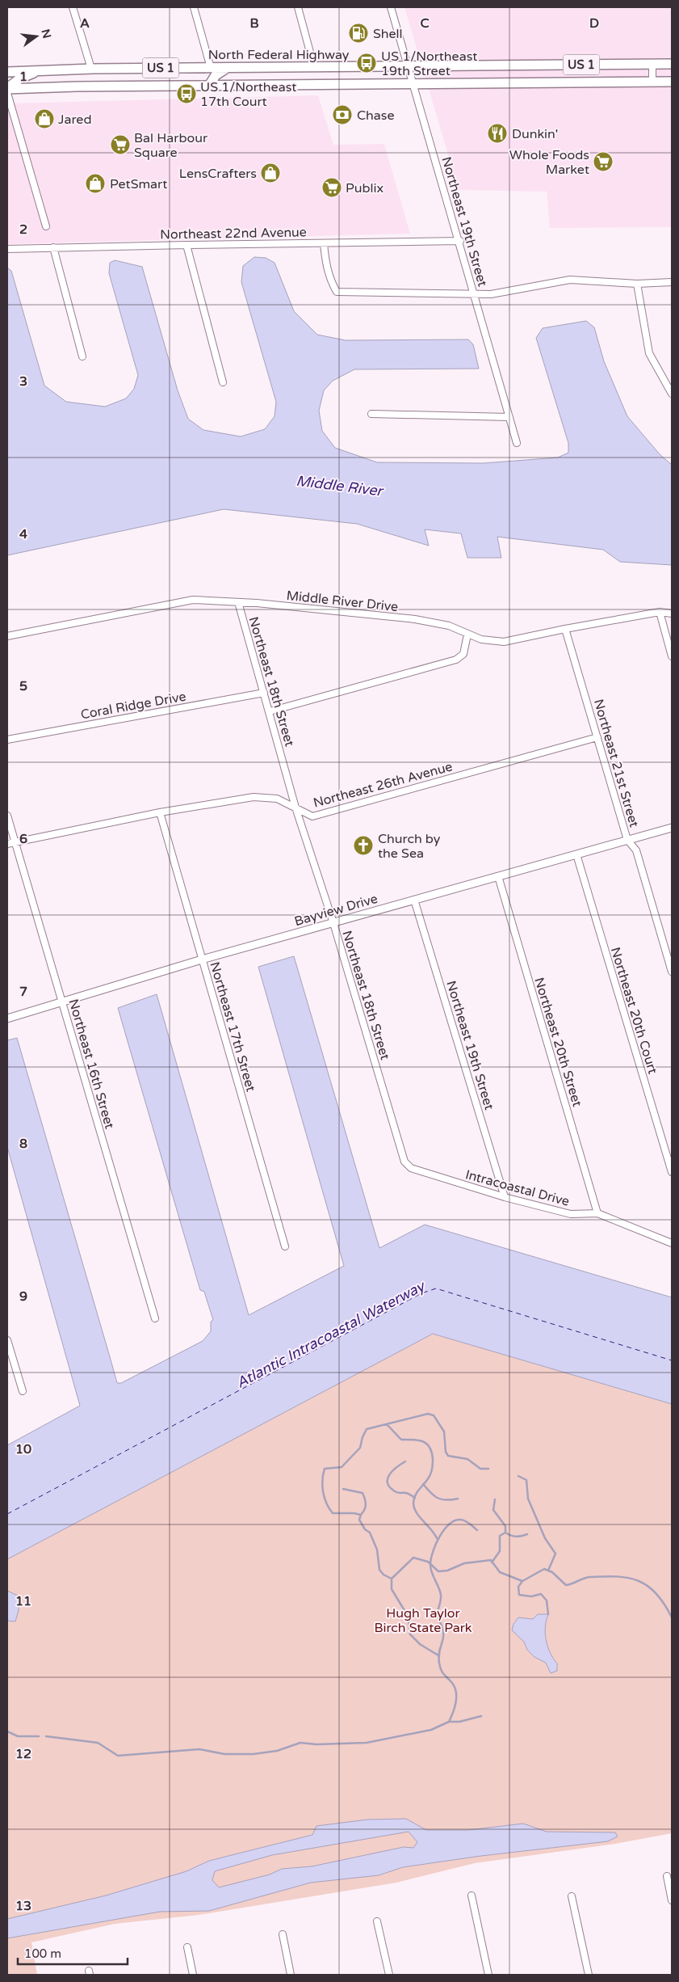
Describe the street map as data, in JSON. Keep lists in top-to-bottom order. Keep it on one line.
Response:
{"streets":{"main road":["North Federal Highway","US 1"],"street":["Northeast 19th Street","Northeast 22nd Avenue","Middle River Drive","Northeast 18th Street","Coral Ridge Drive","Northeast 21st Street","Northeast 26th Avenue","Bayview Drive","Northeast 20th Court","Northeast 17th Street","Northeast 20th Street","Northeast 16th Street","Intracoastal Drive"]},"crossings":[["North Federal Highway","Northeast 19th Street"],["US 1","Northeast 19th Street"],["Northeast 19th Street","Northeast 22nd Avenue"],["Northeast 19th Street","Bayview Drive"],["Northeast 19th Street","Intracoastal Drive"],["Middle River Drive","Northeast 18th Street"],["Middle River Drive","Northeast 21st Street"],["Northeast 18th Street","Coral Ridge Drive"],["Northeast 18th Street","Northeast 26th Avenue"],["Northeast 18th Street","Bayview Drive"],["Northeast 18th Street","Intracoastal Drive"],["Northeast 21st Street","Northeast 26th Avenue"],["Northeast 21st Street","Bayview Drive"],["Northeast 26th Avenue","Northeast 17th Street"],["Northeast 26th Avenue","Northeast 16th Street"],["Bayview Drive","Northeast 20th Court"],["Bayview Drive","Northeast 17th Street"],["Bayview Drive","Northeast 20th Street"],["Bayview Drive","Northeast 16th Street"],["Northeast 20th Street","Intracoastal Drive"]],"water":["Middle River","Atlantic Intracoastal Waterway"],"parks":["Hugh Taylor Birch State Park"],"places":{"fuel station":["Shell"],"bus stop":["US 1/Northeast 19th Street","US 1/Northeast 17th Court"],"bank":["Chase"],"shop":["Jared","LensCrafters","PetSmart"],"restaurant":["Dunkin'"],"supermarket":["Bal Harbour Square","Whole Foods Market","Publix"],"church":["Church by the Sea"]},"scale_bar":"100 m","north":"right","grid":{"columns":["A","B","C","D"],"rows":["1","2","3","4","5","6","7","8","9","10","11","12","13"]}}
